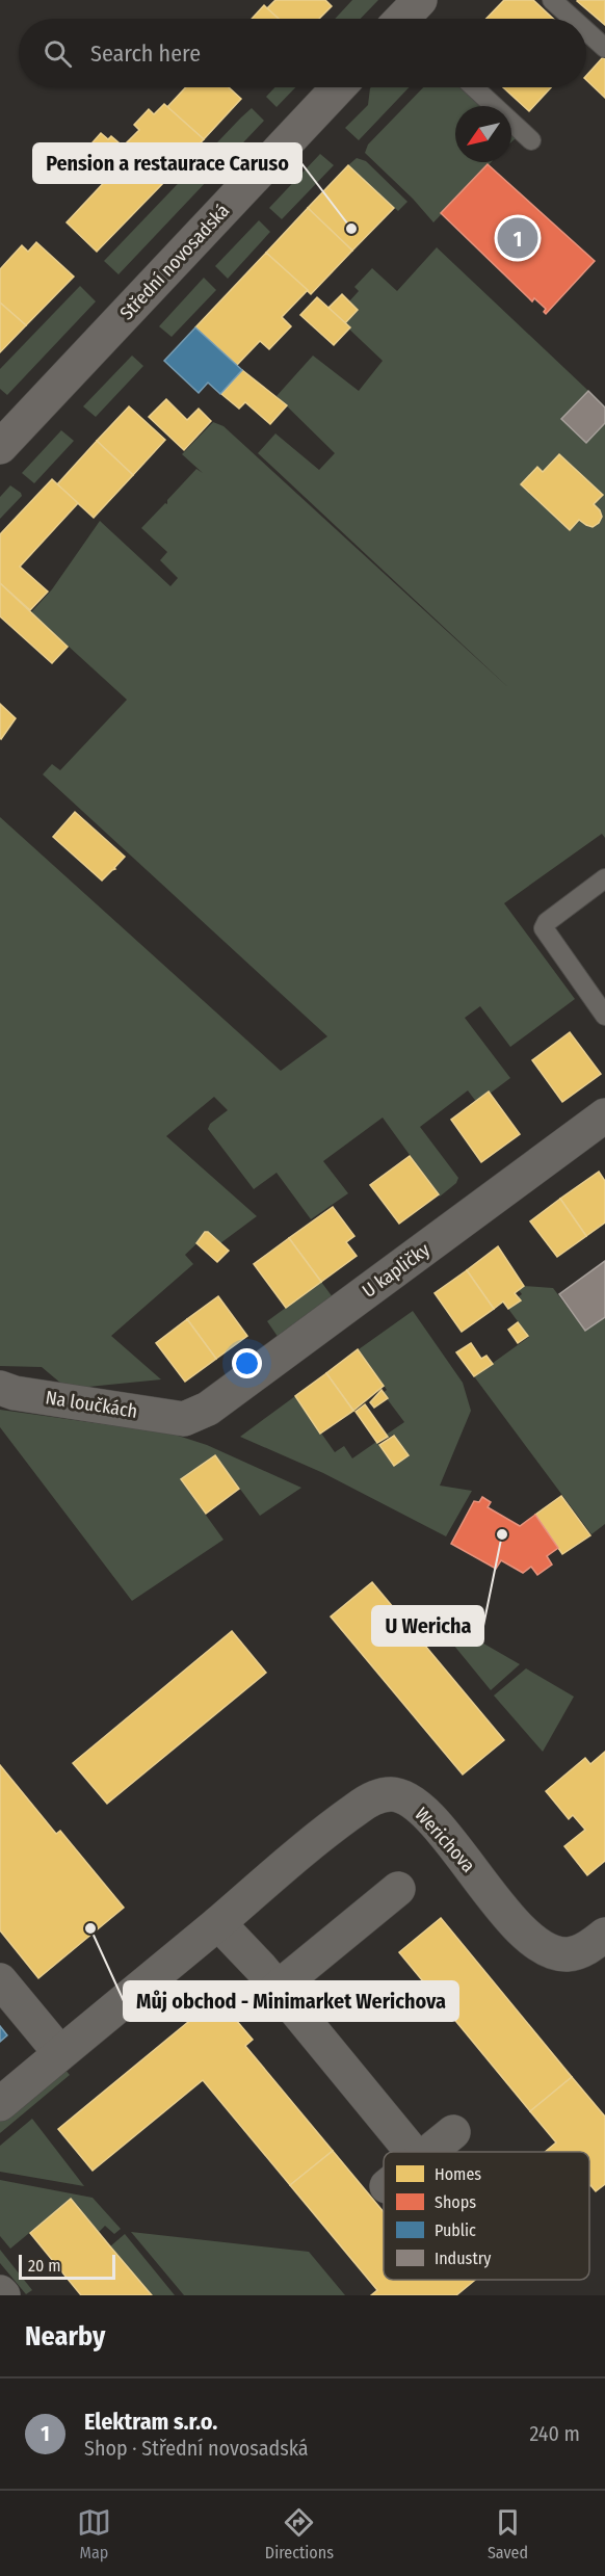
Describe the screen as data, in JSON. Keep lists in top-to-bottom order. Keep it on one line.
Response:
{"streets":{"main road":["Střední novosadská"],"street":["U kapličky","Na loučkách","Werichova"]},"crossings":[["U kapličky","Na loučkách"]],"places":["Pension a restaurace Caruso","U Wericha","Můj obchod - Minimarket Werichova"],"legend":["Homes","Shops","Public","Industry"],"scale_bar":"20 m","north":"bottom left","page":{"search":"Search here","pins":"1","scale":"20 m","heading":"Nearby","list":[{"mark":"1","name":"Elektram s.r.o.","note":"Shop · Střední novosadská","value":"240 m"}],"nav":["Map","Directions","Saved"]}}
